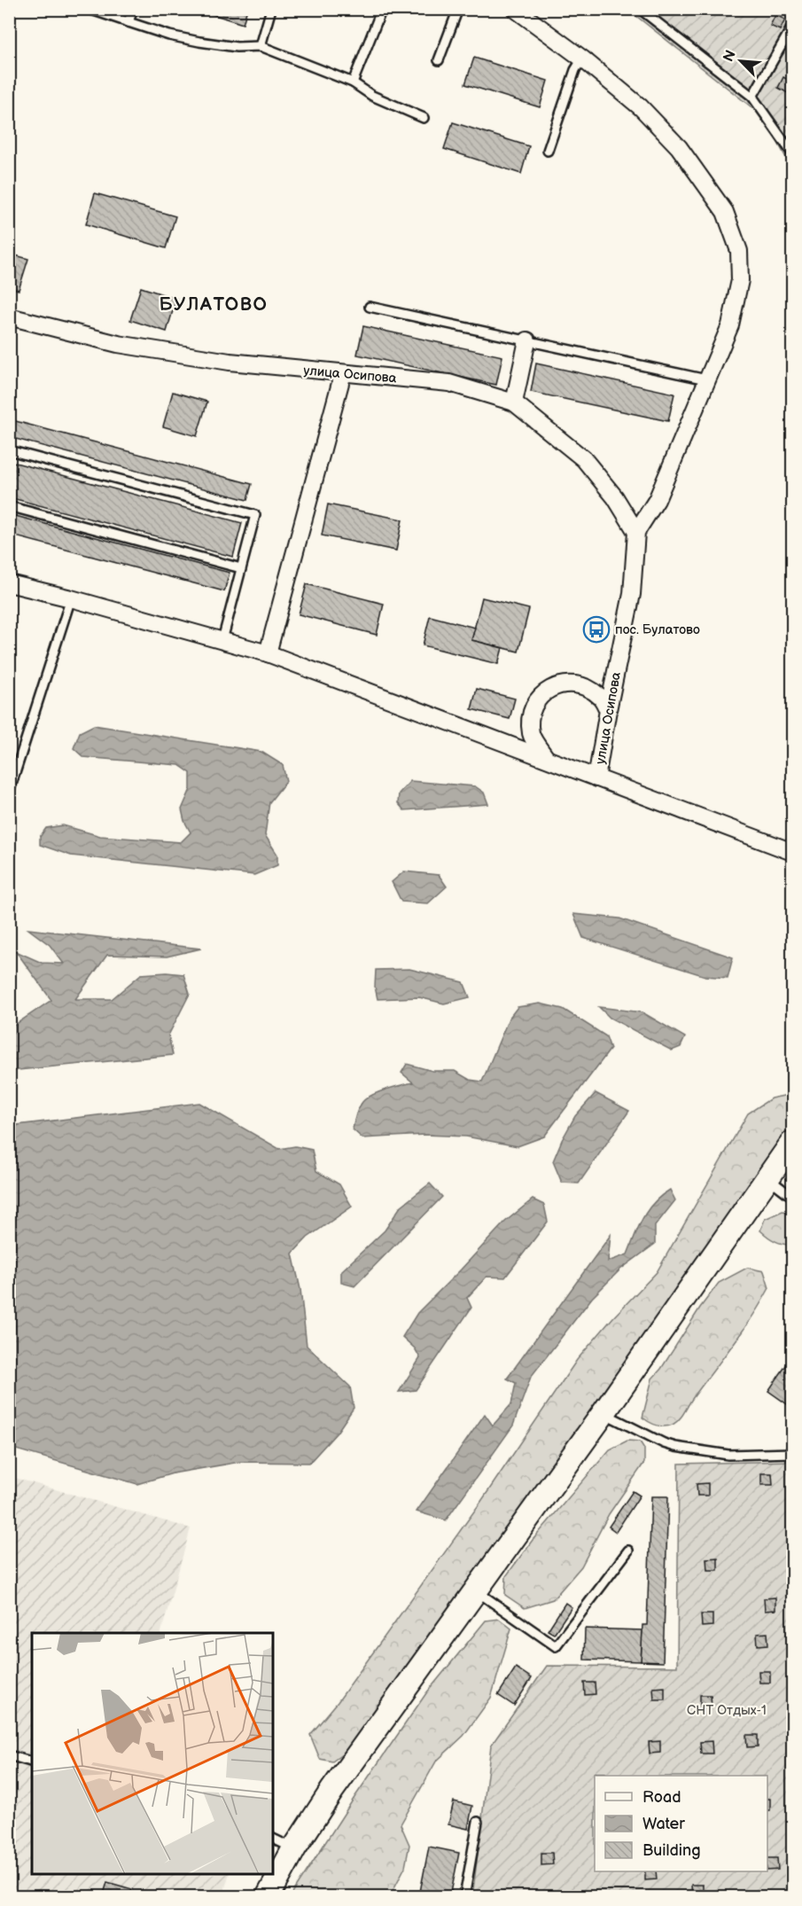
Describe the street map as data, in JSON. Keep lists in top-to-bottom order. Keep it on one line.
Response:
{"streets":{"street":["улица Осипова"]},"districts":["БУЛАТОВО"],"parks":["СНТ Отдых-1"],"places":{"bus stop":["пос. Булатово"]},"legend":["Road","Water","Building"],"north":"top left"}
